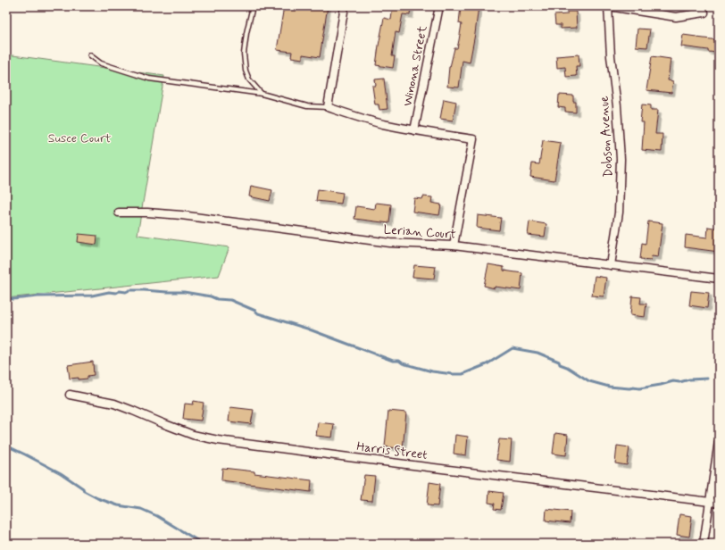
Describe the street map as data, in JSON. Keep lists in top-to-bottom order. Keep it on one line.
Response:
{"streets":{"street":["Winona Street","Dobson Avenue","Lerian Court","Harris Street"]},"crossings":[["Dobson Avenue","Lerian Court"]],"parks":["Susce Court"]}
